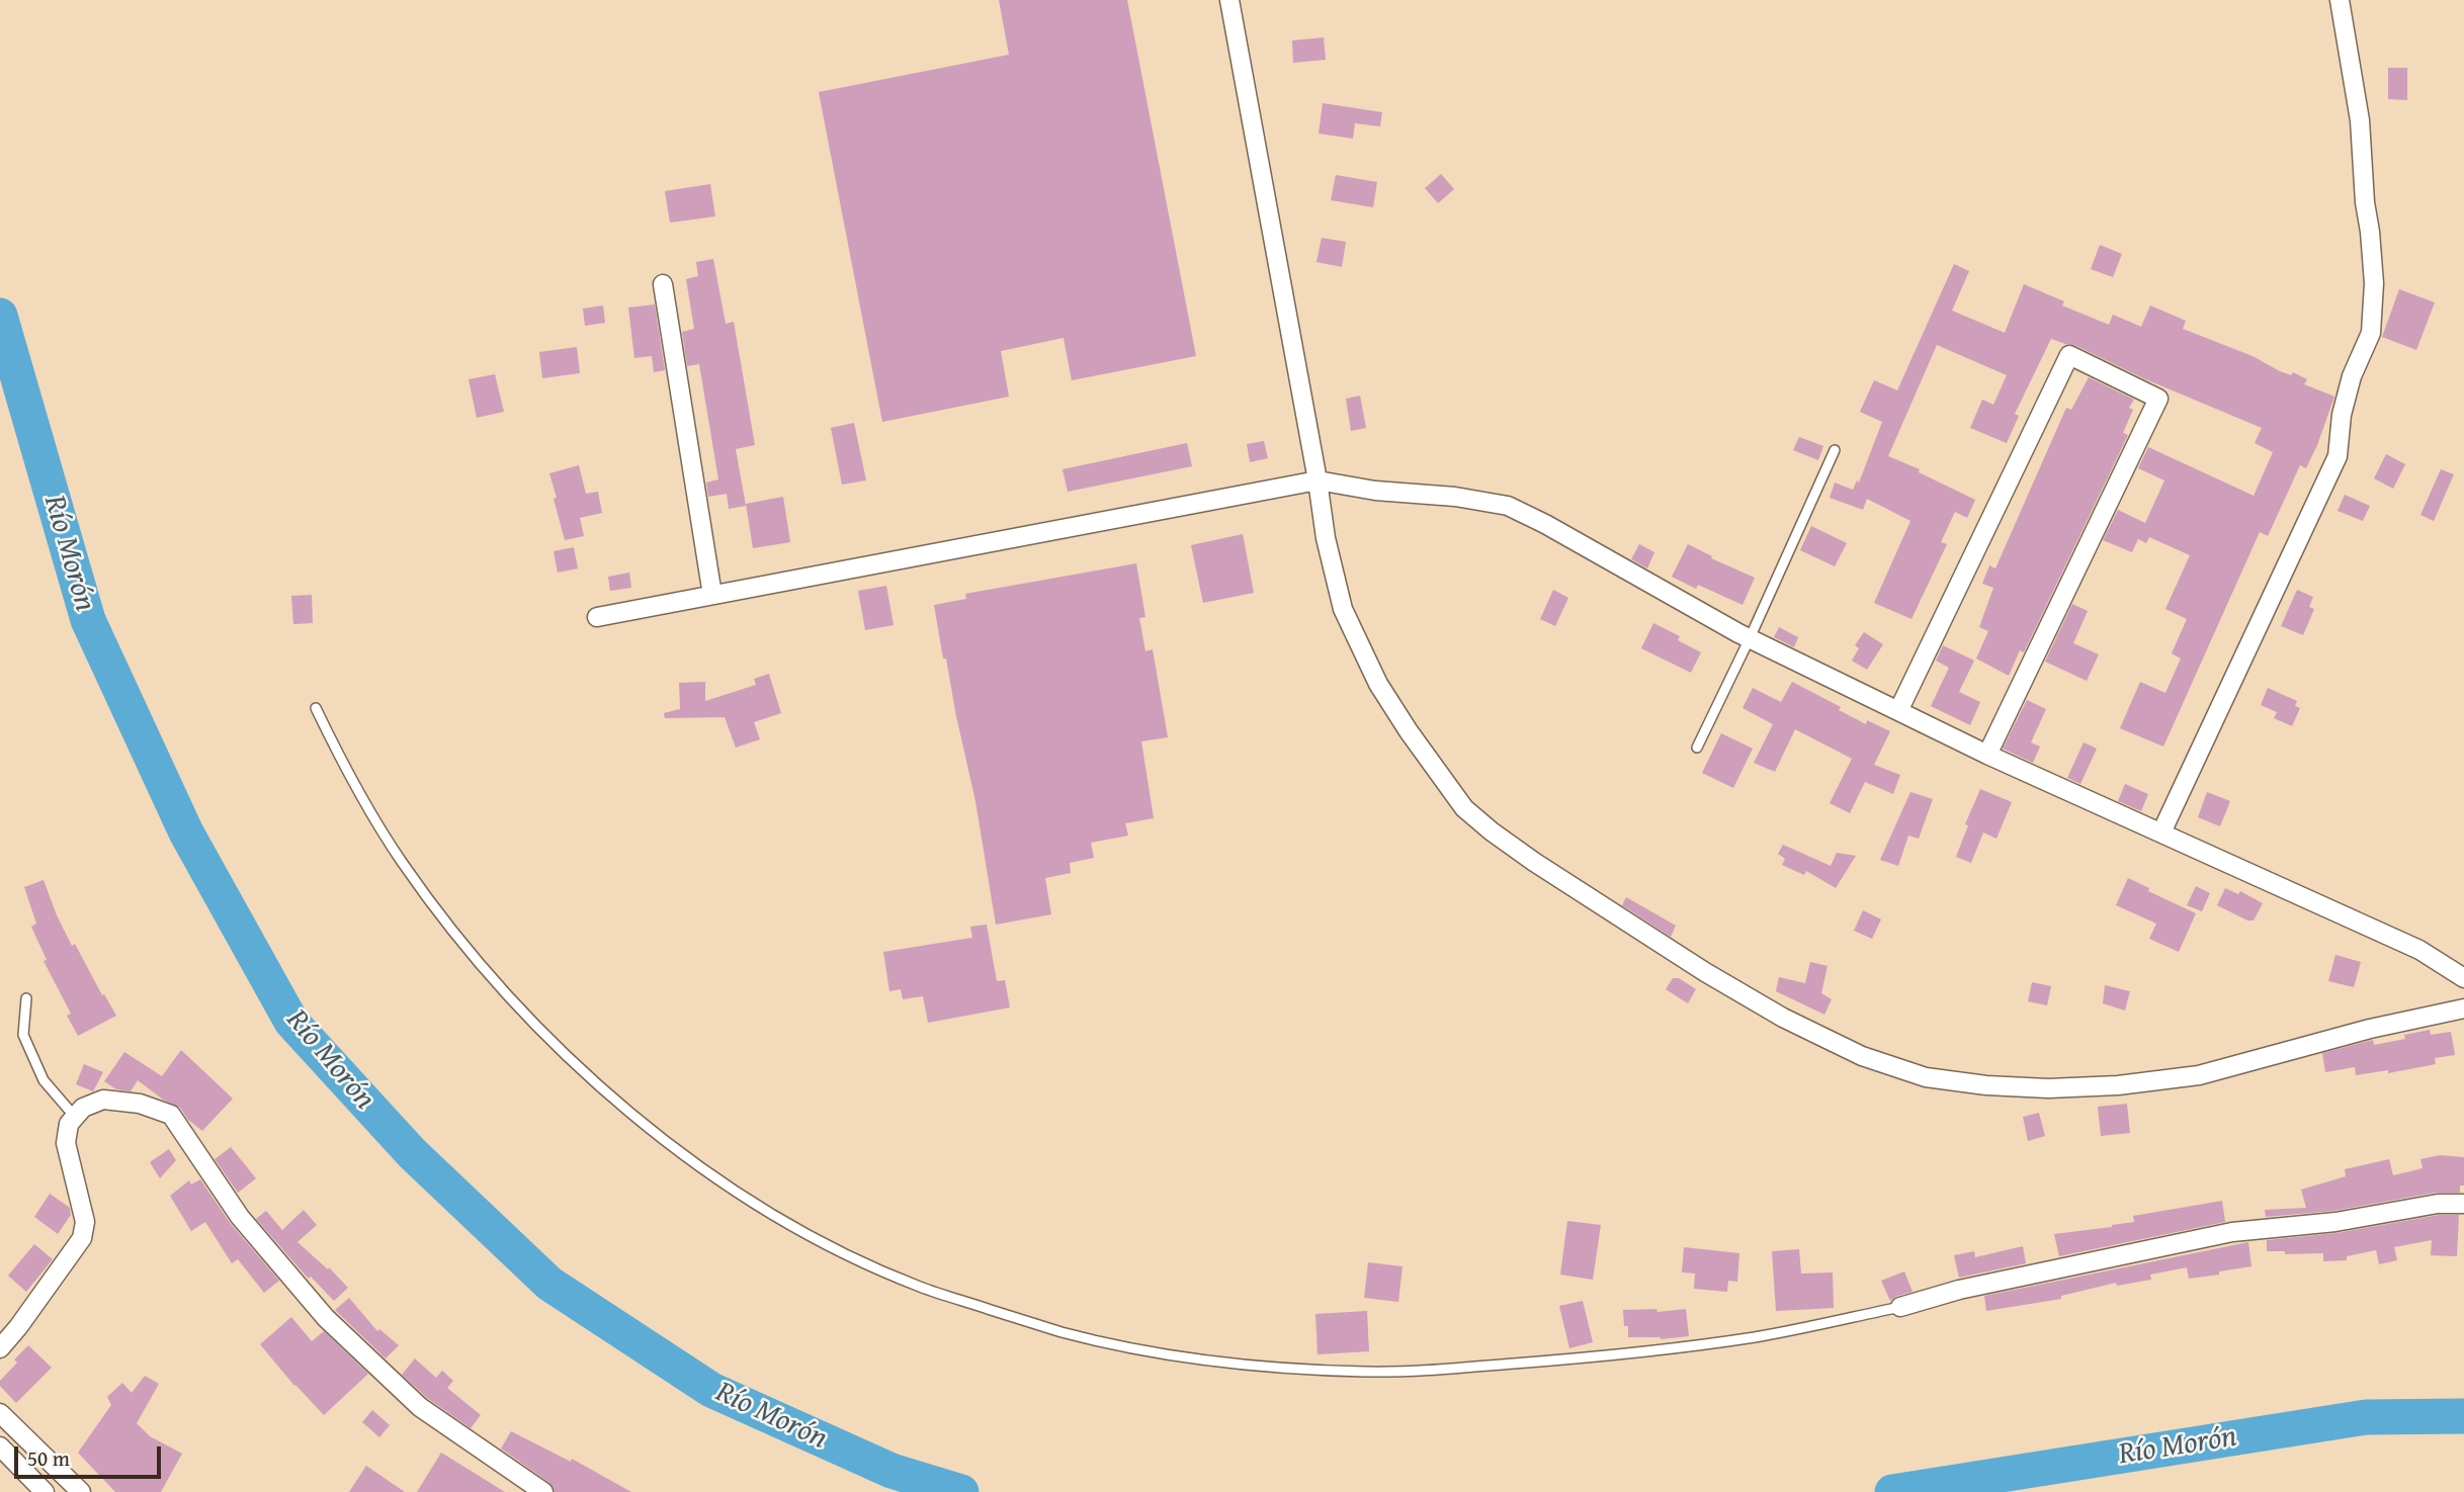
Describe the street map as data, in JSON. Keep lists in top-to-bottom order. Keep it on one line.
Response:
{"water":["Río Morón"],"scale_bar":"50 m"}
